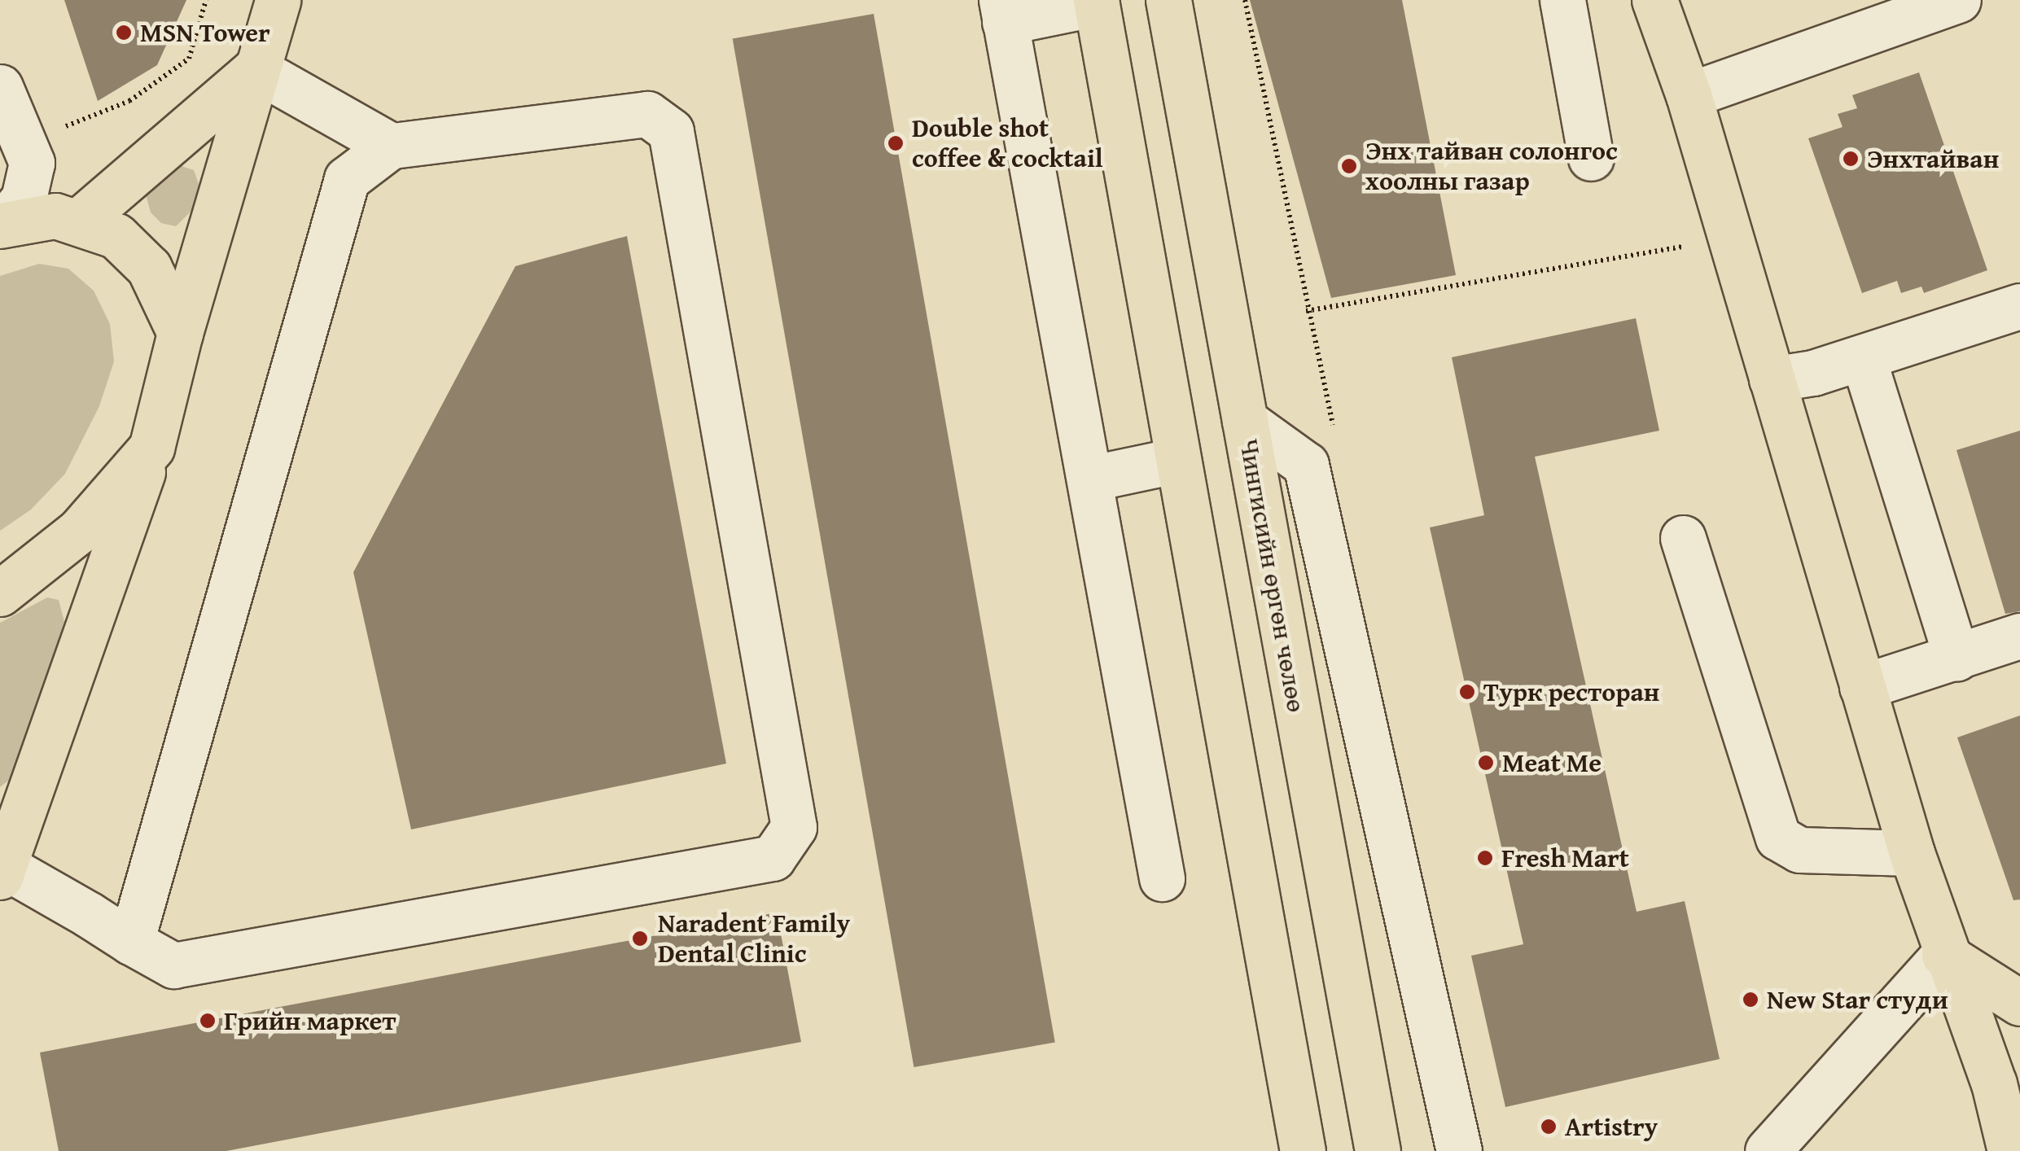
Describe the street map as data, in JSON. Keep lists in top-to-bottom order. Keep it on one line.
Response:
{"streets":{"main road":["Чингисийн өргөн чөлөө"]},"places":["MSN Tower","Double shot coffee & cocktail","Энхтайван","Энх тайван солонгос хоолны газар","Турк ресторан","Meat Me","Fresh Mart","Naradent Family Dental Clinic","New Star студи","Грийн маркет","Artistry"]}
